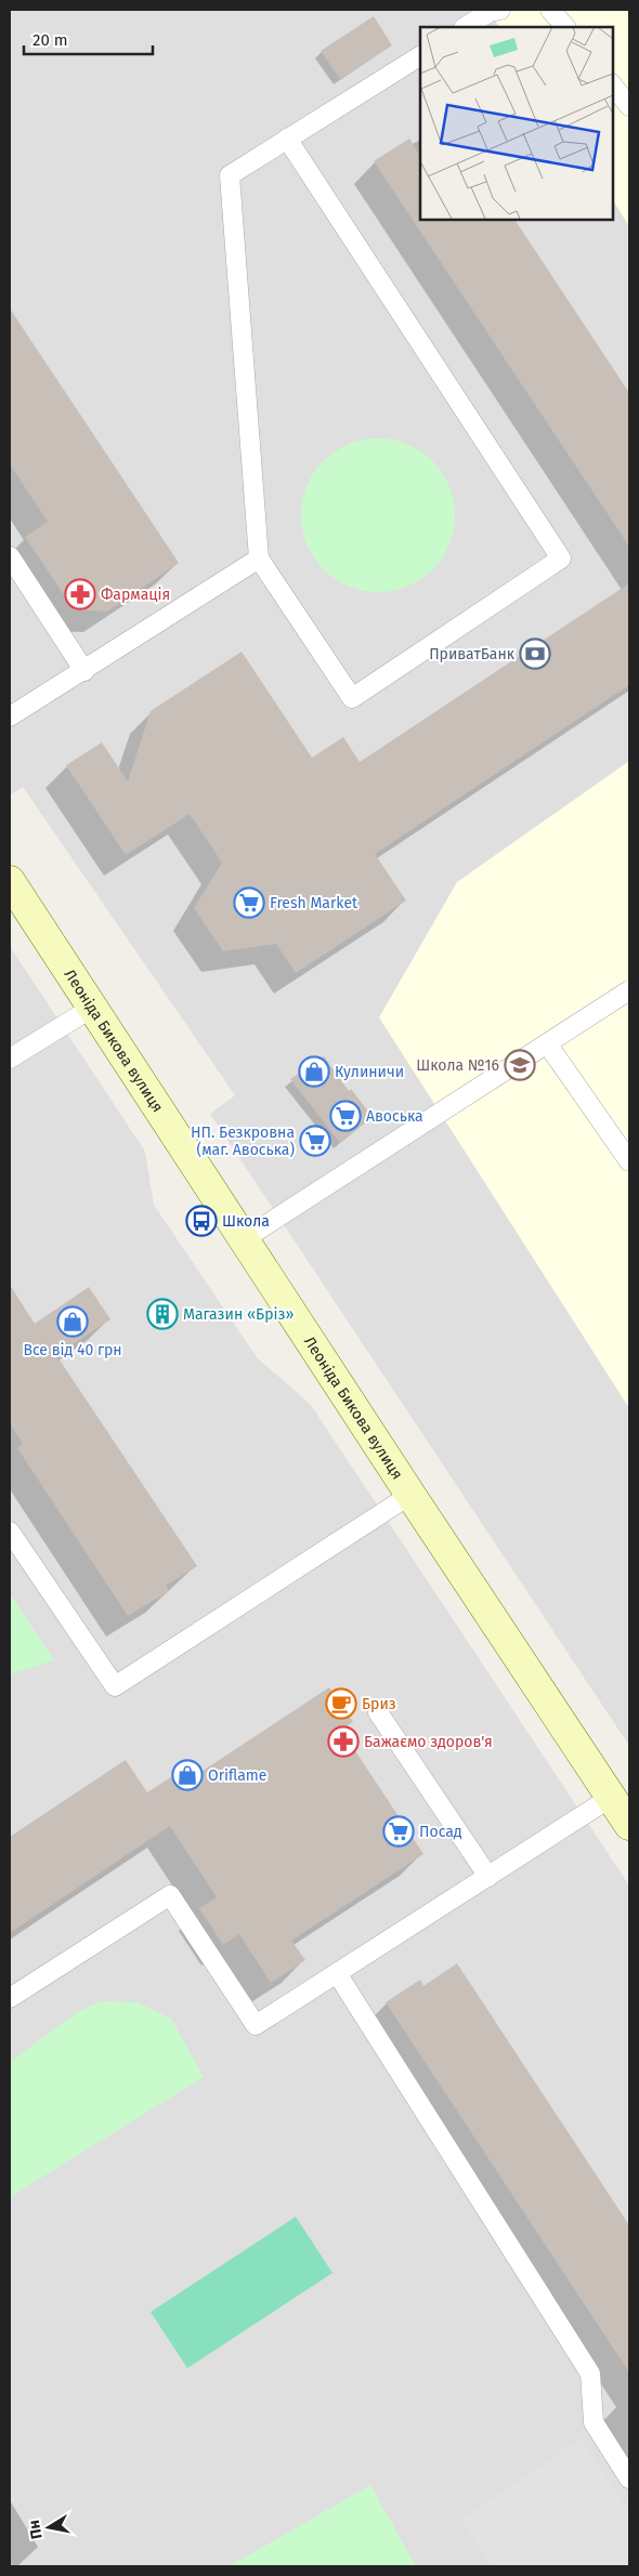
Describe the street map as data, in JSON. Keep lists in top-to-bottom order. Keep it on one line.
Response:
{"streets":{"street":["Леоніда Бикова вулиця"]},"places":{"pharmacy":["Фармація","Бажаємо здоров'я"],"bank":["ПриватБанк"],"supermarket":["Fresh Market","Авоська","НП. Безкровна (маг. Авоська)","Посад"],"school or university":["Школа №16"],"shop":["Кулиничи","Все від 40 грн","Oriflame"],"bus stop":["Школа"],"building":["Магазин «Бріз»"],"cafe":["Бриз"]},"scale_bar":"20 m","north":"left"}
